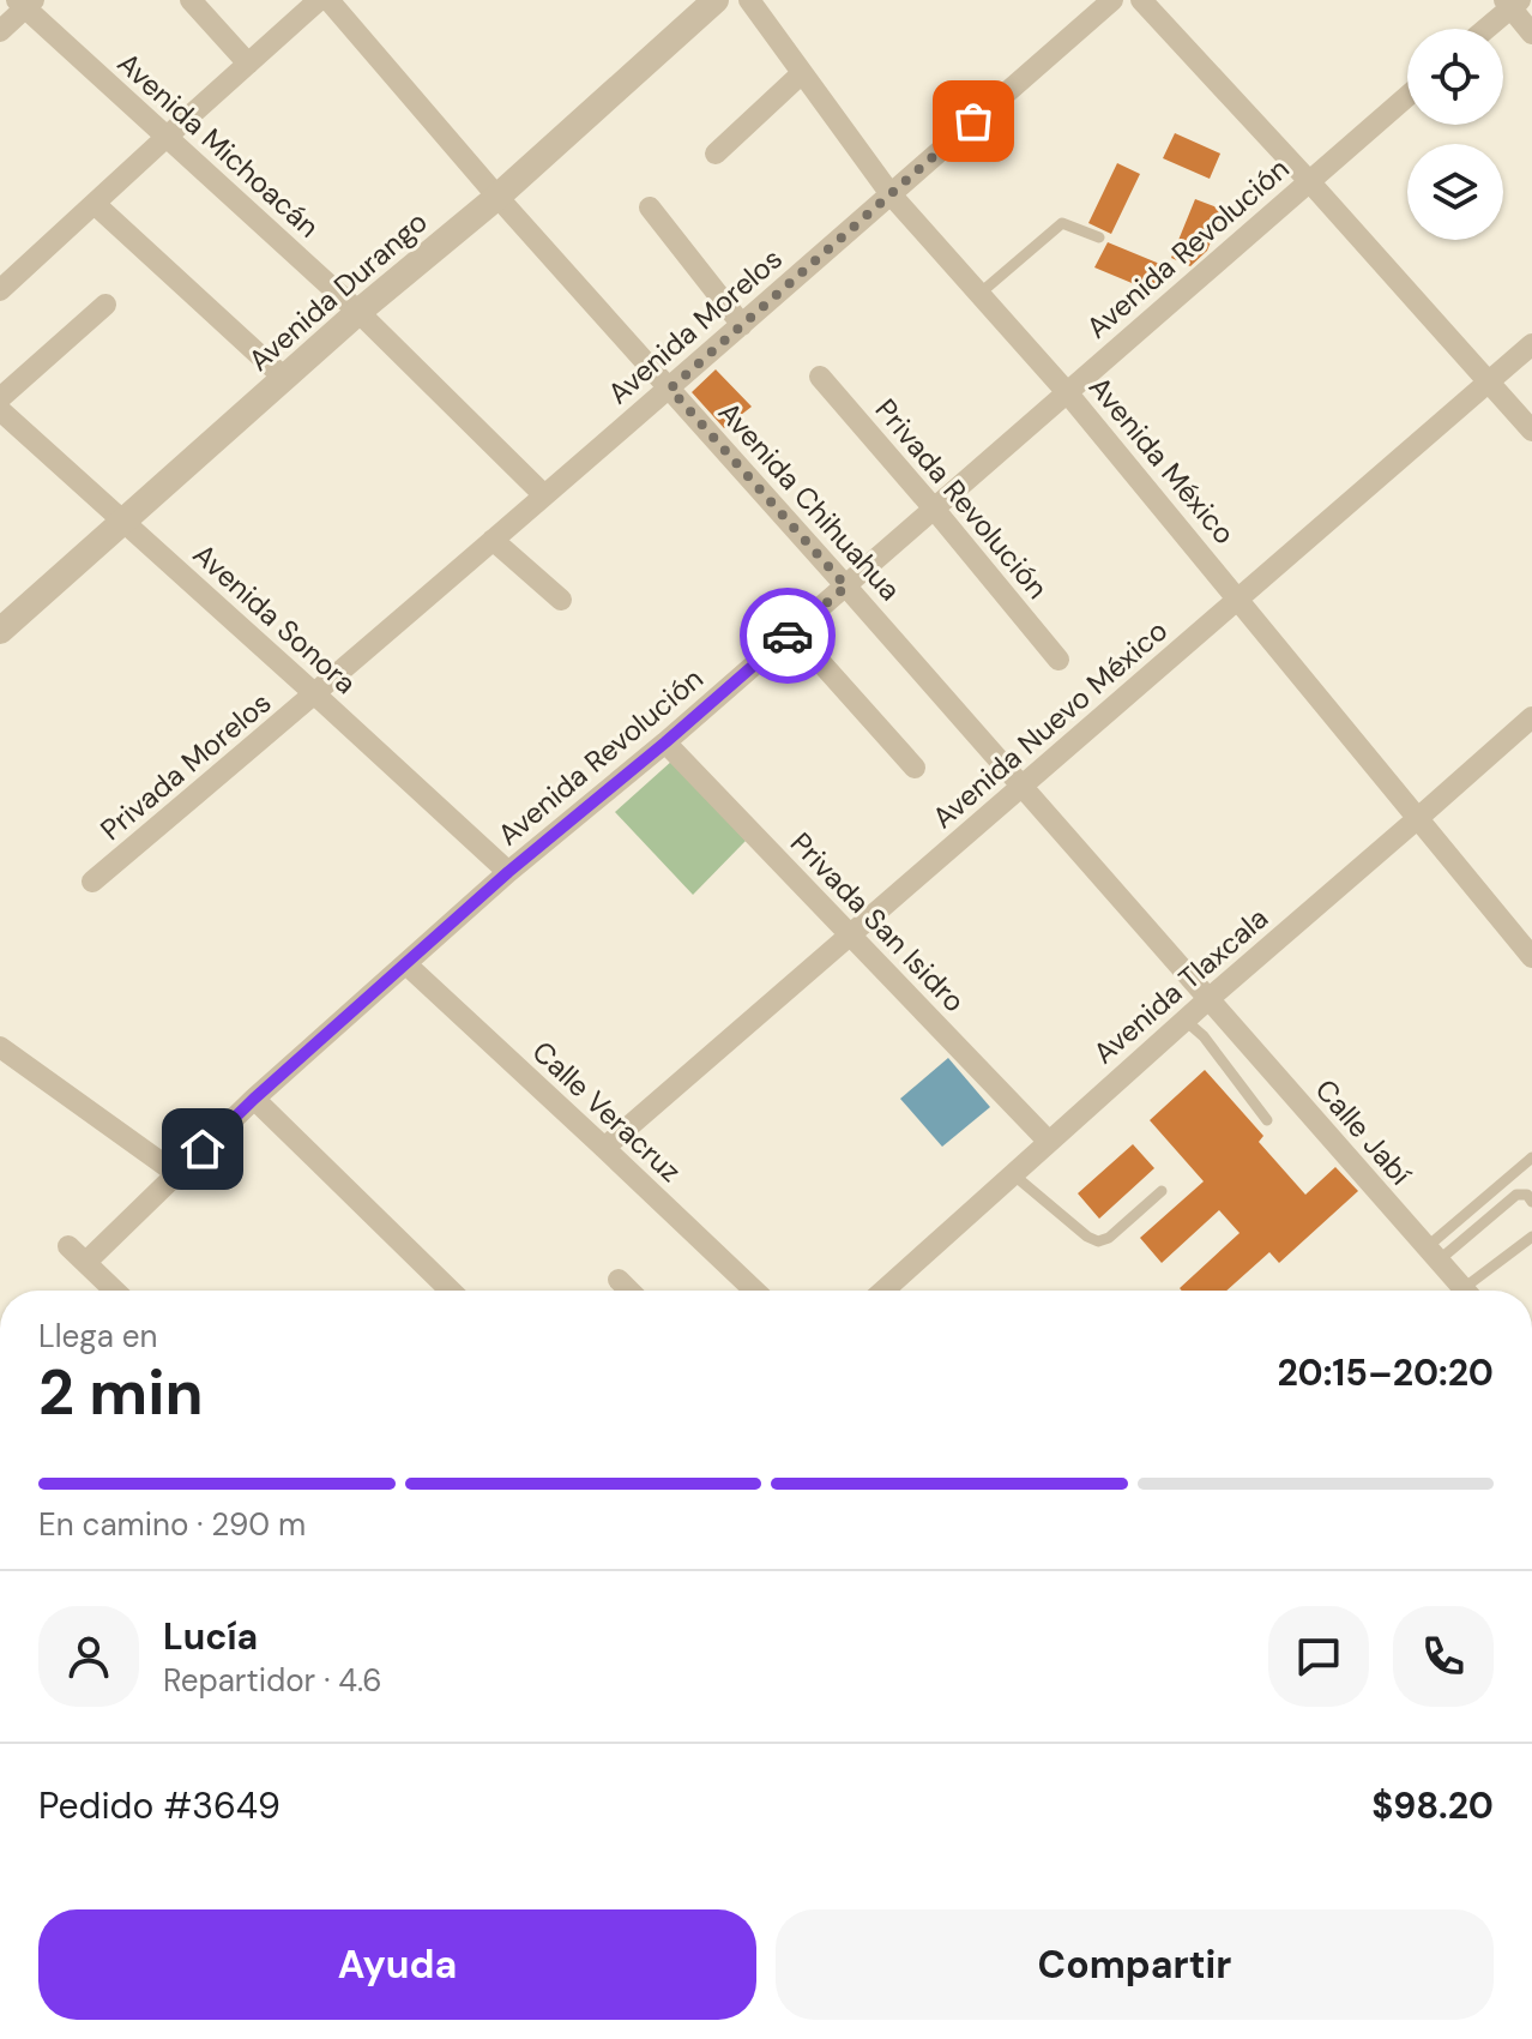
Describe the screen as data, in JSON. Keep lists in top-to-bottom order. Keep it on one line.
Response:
{"streets":{"street":["Avenida Michoacán","Avenida Revolución","Avenida Durango","Avenida Morelos","Avenida México","Privada Revolución","Avenida Chihuahua","Avenida Sonora","Avenida Nuevo México","Privada Morelos","Privada San Isidro","Avenida Tlaxcala","Calle Veracruz","Calle Jabí"]},"crossings":[["Avenida Michoacán","Avenida Durango"],["Avenida Michoacán","Avenida Morelos"],["Avenida Revolución","Avenida México"],["Avenida Revolución","Privada Revolución"],["Avenida Revolución","Avenida Chihuahua"],["Avenida Revolución","Avenida Sonora"],["Avenida Revolución","Privada San Isidro"],["Avenida Revolución","Calle Veracruz"],["Avenida Durango","Avenida Chihuahua"],["Avenida Durango","Avenida Sonora"],["Avenida Morelos","Avenida México"],["Avenida Morelos","Avenida Chihuahua"],["Avenida Morelos","Avenida Sonora"],["Avenida Morelos","Privada Morelos"],["Avenida México","Avenida Nuevo México"],["Avenida México","Avenida Tlaxcala"],["Avenida Chihuahua","Avenida Nuevo México"],["Avenida Chihuahua","Avenida Tlaxcala"],["Avenida Chihuahua","Calle Jabí"],["Avenida Sonora","Privada Morelos"],["Avenida Nuevo México","Privada San Isidro"],["Avenida Nuevo México","Calle Veracruz"],["Privada San Isidro","Avenida Tlaxcala"],["Avenida Tlaxcala","Calle Jabí"]],"page":{"heading":["2 min","Llega en","20:15–20:20"],"panel":["Lucía","Repartidor · 4.6","Pedido #3649","$98.20"],"bar":"En camino · 290 m","buttons":["Ayuda","Compartir"]}}
